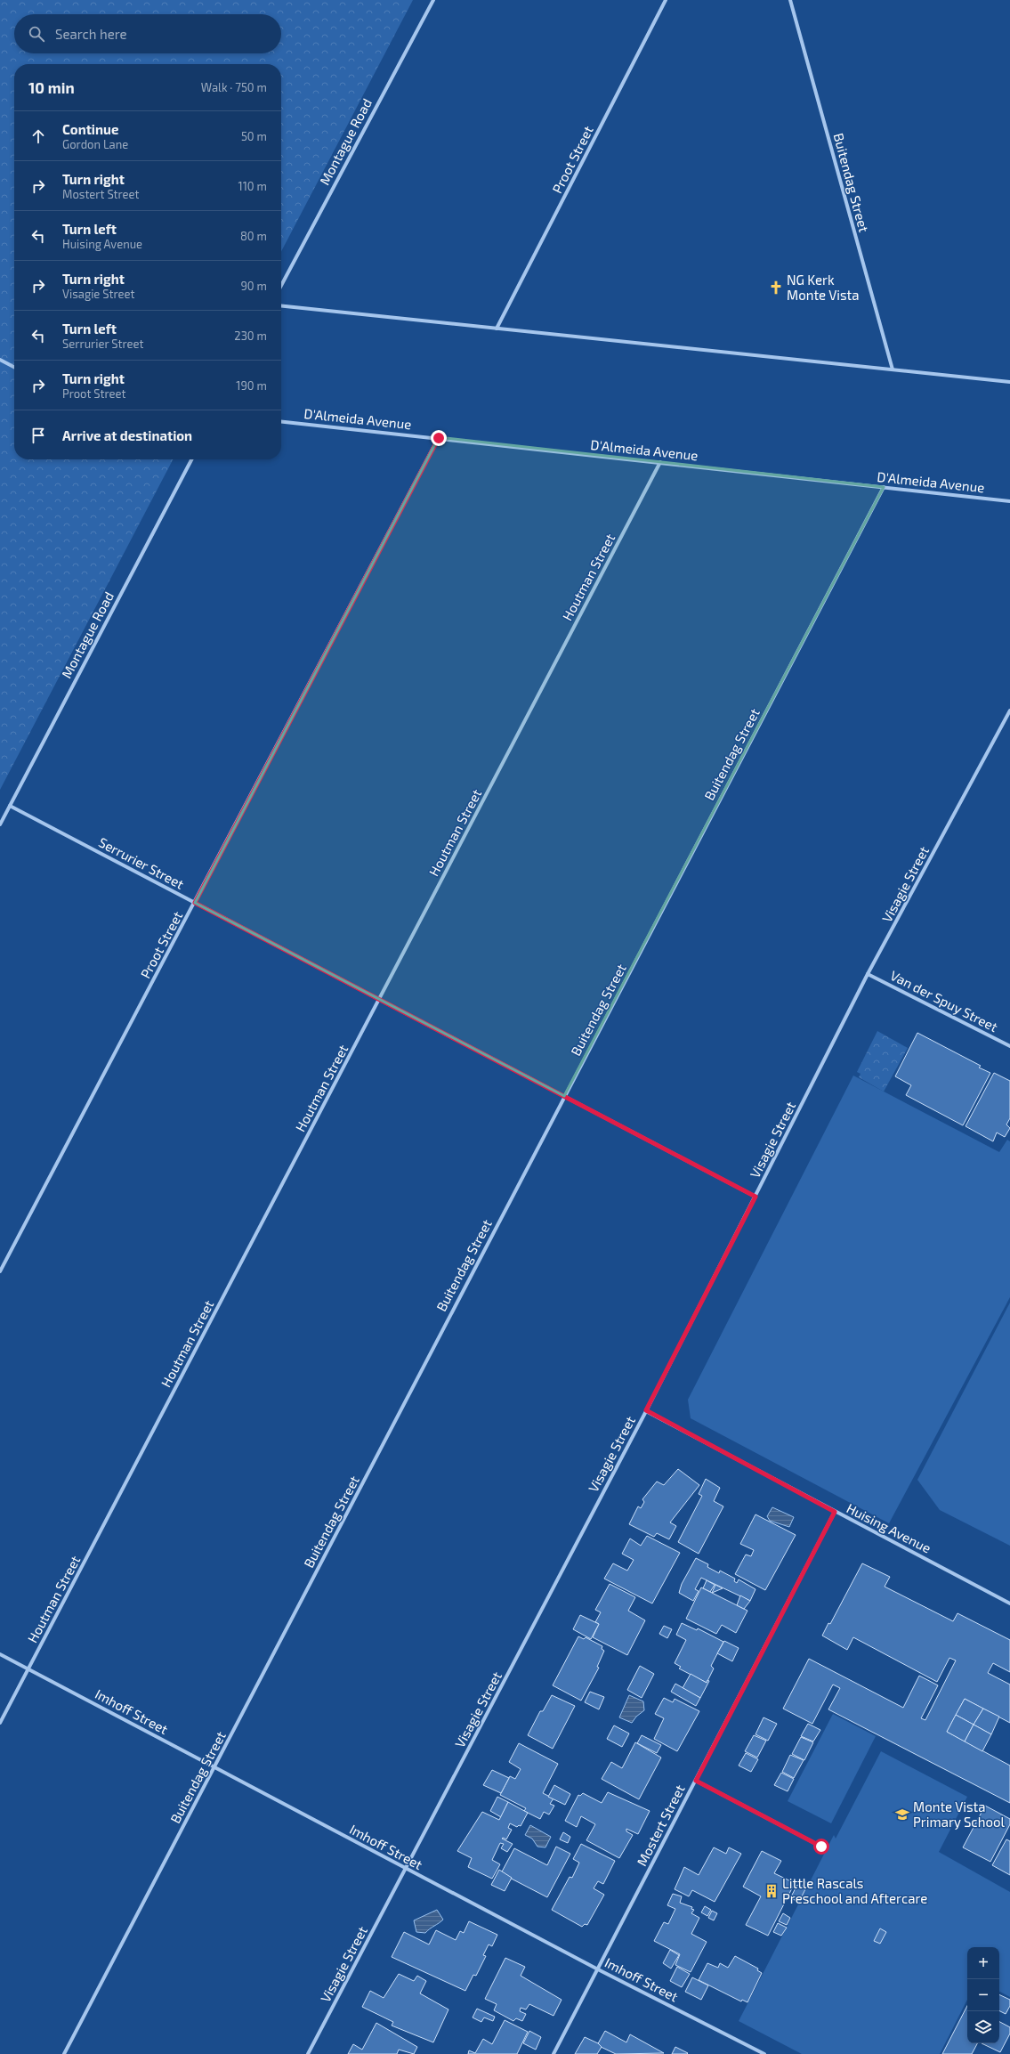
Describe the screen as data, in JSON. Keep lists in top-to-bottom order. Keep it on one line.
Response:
{"streets":{"street":["Montague Road","Proot Street","Buitendag Street","D'Almeida Avenue","Houtman Street","Serrurier Street","Visagie Street","Van der Spuy Street","Huising Avenue","Imhoff Street","Mostert Street"]},"crossings":[["Montague Road","Serrurier Street"],["Proot Street","D'Almeida Avenue"],["Proot Street","Serrurier Street"],["Buitendag Street","D'Almeida Avenue"],["Buitendag Street","Serrurier Street"],["Buitendag Street","Imhoff Street"],["D'Almeida Avenue","Houtman Street"],["Houtman Street","Serrurier Street"],["Houtman Street","Imhoff Street"],["Serrurier Street","Visagie Street"],["Visagie Street","Van der Spuy Street"],["Visagie Street","Huising Avenue"],["Visagie Street","Imhoff Street"],["Huising Avenue","Mostert Street"],["Imhoff Street","Mostert Street"]],"places":{"church":["NG Kerk Monte Vista"],"school or university":["Monte Vista Primary School"],"building":["Little Rascals Preschool and Aftercare"]},"page":{"search":"Search here","heading":["10 min","Walk · 750 m"],"list":[["Continue","Gordon Lane","50 m"],["Turn right","Mostert Street","110 m"],["Turn left","Huising Avenue","80 m"],["Turn right","Visagie Street","90 m"],["Turn left","Serrurier Street","230 m"],["Turn right","Proot Street","190 m"],"Arrive at destination"],"map_buttons":["+","−"]}}
